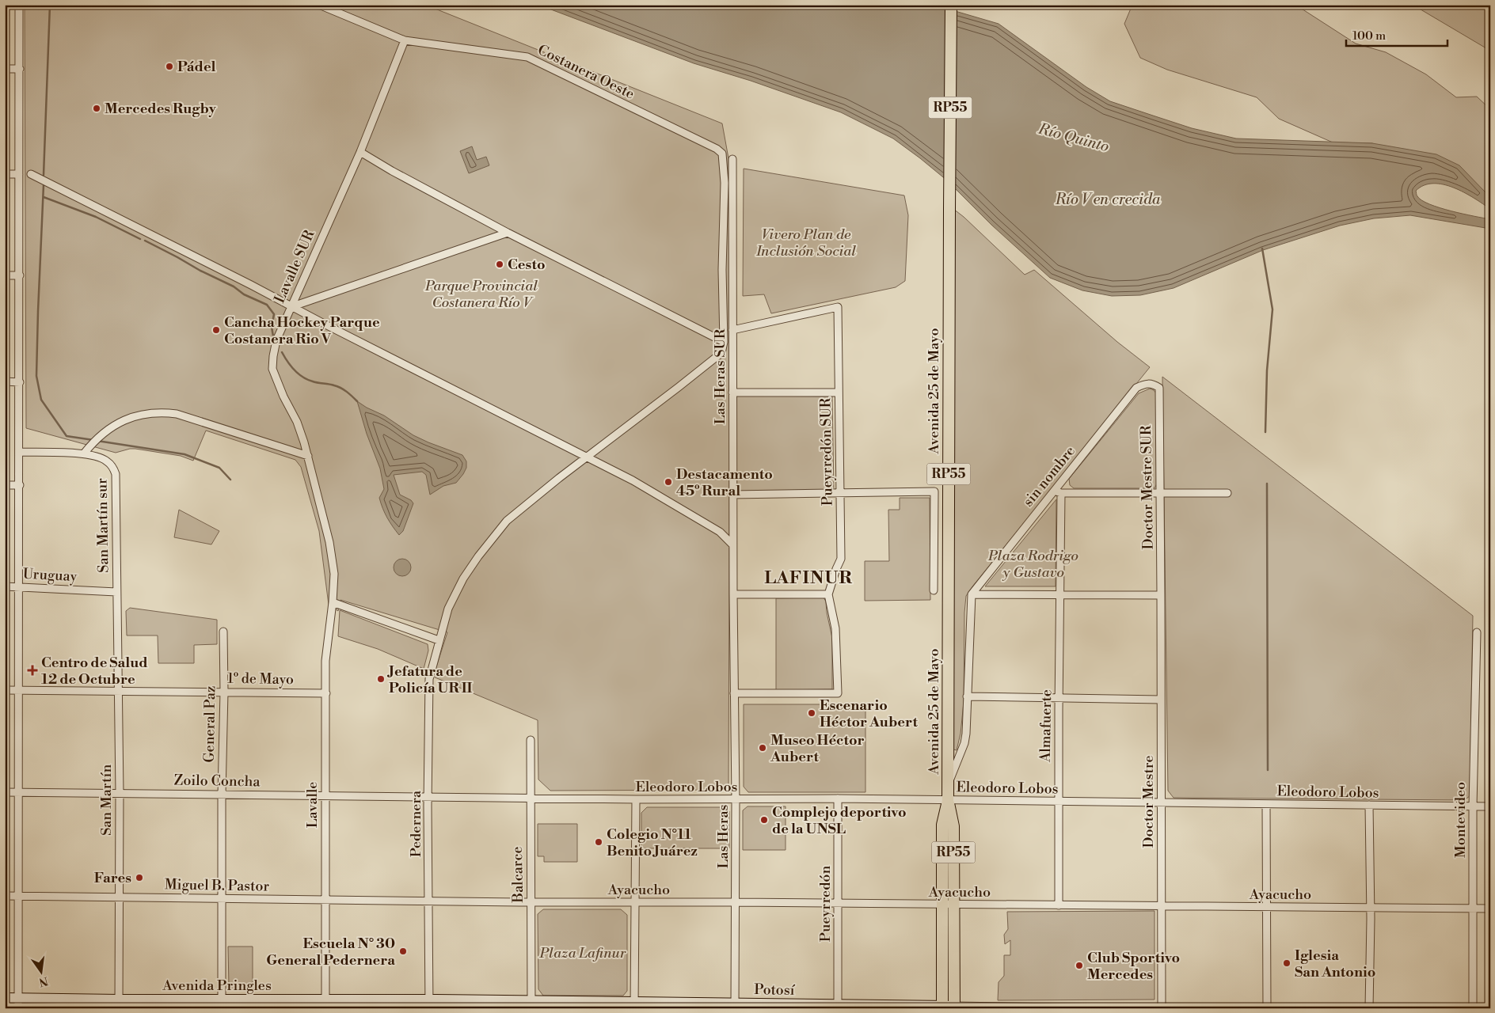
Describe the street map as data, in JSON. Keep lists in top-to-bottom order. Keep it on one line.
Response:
{"streets":{"main road":["RP55","Avenida 25 de Mayo","Avenida Pringles","Potosí"],"street":["Costanera Oeste","Lavalle SUR","Las Heras SUR","Pueyrredón SUR","sin nombre","Doctor Mestre SUR","San Martín sur","Uruguay","1º de Mayo","General Paz","Almafuerte","Zoilo Concha","Eleodoro Lobos","San Martín","Doctor Mestre","Lavalle","Montevideo","Pedernera","Las Heras","Balcarce","Miguel B. Pastor","Ayacucho","Pueyrredón"]},"crossings":[["Costanera Oeste","Lavalle SUR"],["Costanera Oeste","Pedernera"],["Lavalle SUR","Lavalle"],["Las Heras SUR","Pueyrredón SUR"],["Las Heras SUR","Las Heras"],["Avenida 25 de Mayo","Eleodoro Lobos"],["Avenida 25 de Mayo","Ayacucho"],["Avenida 25 de Mayo","Potosí"],["sin nombre","Doctor Mestre SUR"],["sin nombre","Almafuerte"],["Doctor Mestre SUR","Doctor Mestre"],["San Martín sur","Uruguay"],["San Martín sur","San Martín"],["Uruguay","San Martín"],["1º de Mayo","General Paz"],["1º de Mayo","San Martín"],["1º de Mayo","Lavalle"],["General Paz","Zoilo Concha"],["General Paz","Miguel B. Pastor"],["General Paz","Avenida Pringles"],["Almafuerte","Eleodoro Lobos"],["Almafuerte","Ayacucho"],["Zoilo Concha","Eleodoro Lobos"],["Zoilo Concha","San Martín"],["Zoilo Concha","Lavalle"],["Zoilo Concha","Pedernera"],["Eleodoro Lobos","Doctor Mestre"],["Eleodoro Lobos","Montevideo"],["Eleodoro Lobos","Pedernera"],["Eleodoro Lobos","Las Heras"],["Eleodoro Lobos","Balcarce"],["Eleodoro Lobos","Pueyrredón"],["San Martín","Miguel B. Pastor"],["San Martín","Avenida Pringles"],["Doctor Mestre","Ayacucho"],["Lavalle","Miguel B. Pastor"],["Lavalle","Avenida Pringles"],["Montevideo","Ayacucho"],["Pedernera","Miguel B. Pastor"],["Pedernera","Ayacucho"],["Pedernera","Avenida Pringles"],["Pedernera","Potosí"],["Las Heras","Ayacucho"],["Las Heras","Potosí"],["Balcarce","Ayacucho"],["Balcarce","Potosí"],["Miguel B. Pastor","Ayacucho"],["Ayacucho","Pueyrredón"],["Pueyrredón","Potosí"],["Avenida Pringles","Potosí"]],"districts":["LAFINUR"],"water":["Río Quinto","Río V en crecida"],"parks":["Vivero Plan de Inclusión Social","Parque Provincial Costanera Río V","Plaza Rodrigo y Gustavo","Plaza Lafinur"],"places":{"other":["Pádel","Mercedes Rugby","Cesto","Cancha Hockey Parque Costanera Rio V","Destacamento 45º Rural","Jefatura de Policía UR II","Escenario Héctor Aubert","Museo Héctor Aubert","Complejo deportivo de la UNSL","Colegio N°11 Benito Juárez","Fares","Escuela N° 30 General Pedernera","Iglesia San Antonio","Club Sportivo Mercedes"],"health":["Centro de Salud 12 de Octubre"]},"scale_bar":"100 m","north":"bottom"}
